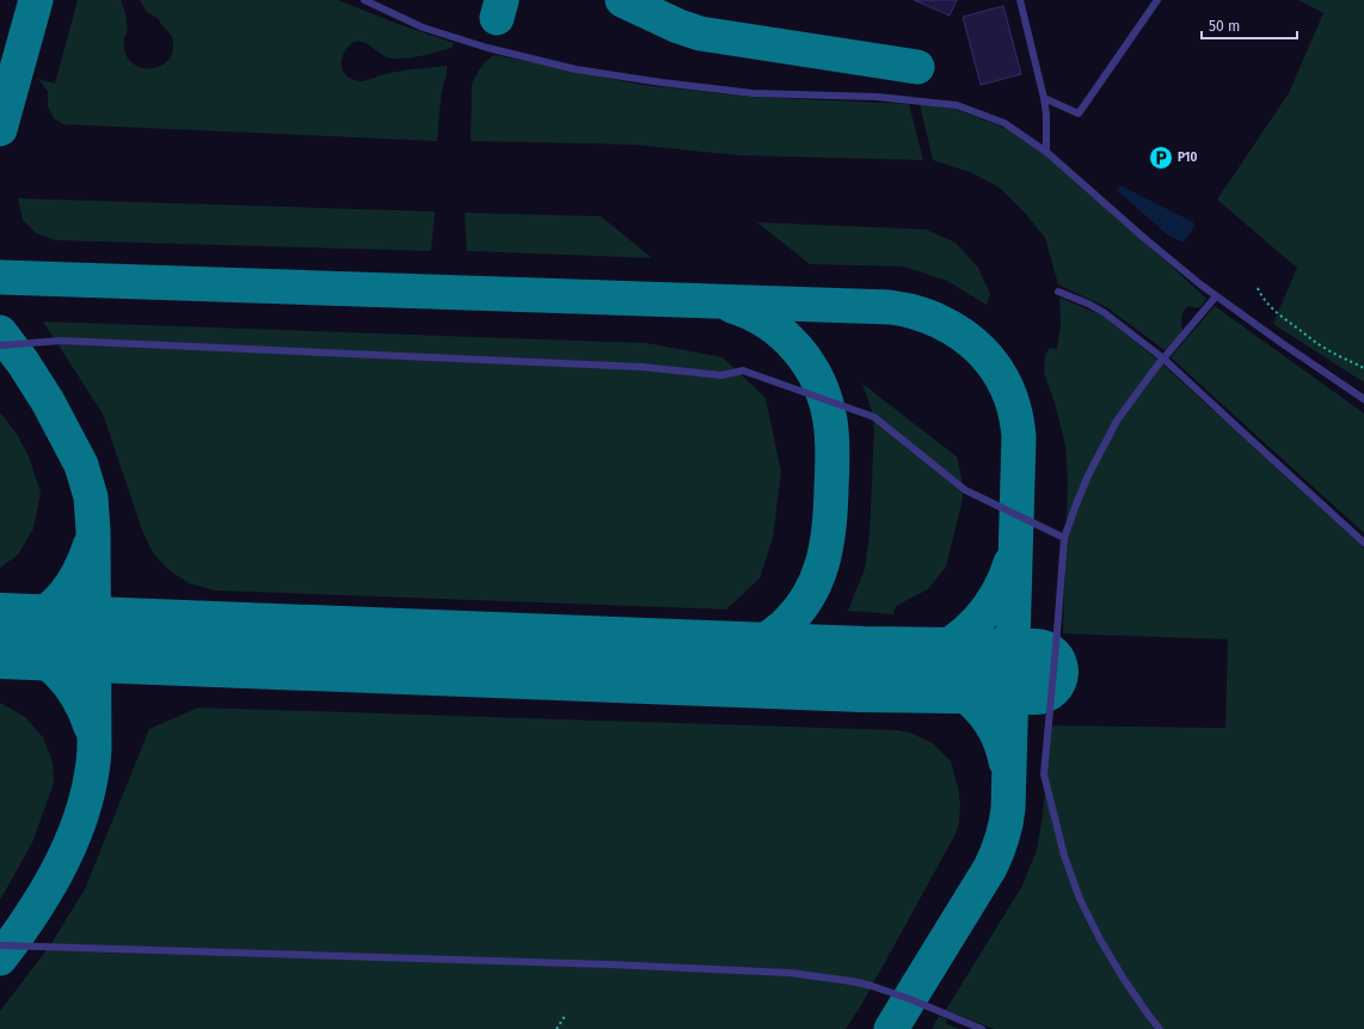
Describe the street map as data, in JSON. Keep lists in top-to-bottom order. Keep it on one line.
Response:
{"places":{"parking":["P10"]},"scale_bar":"50 m"}
